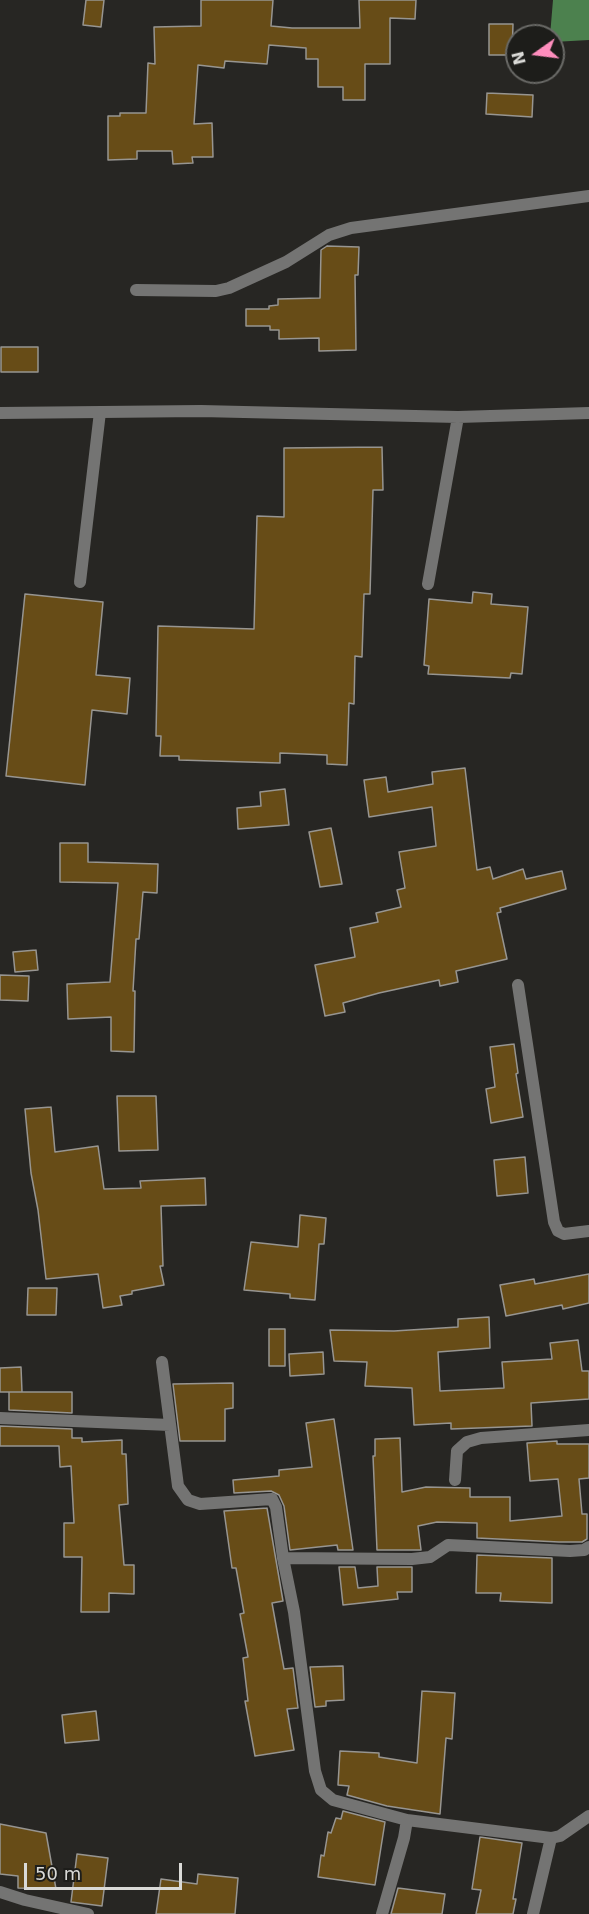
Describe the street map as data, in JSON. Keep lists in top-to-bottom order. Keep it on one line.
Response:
{"scale_bar":"50 m","north":"left"}
